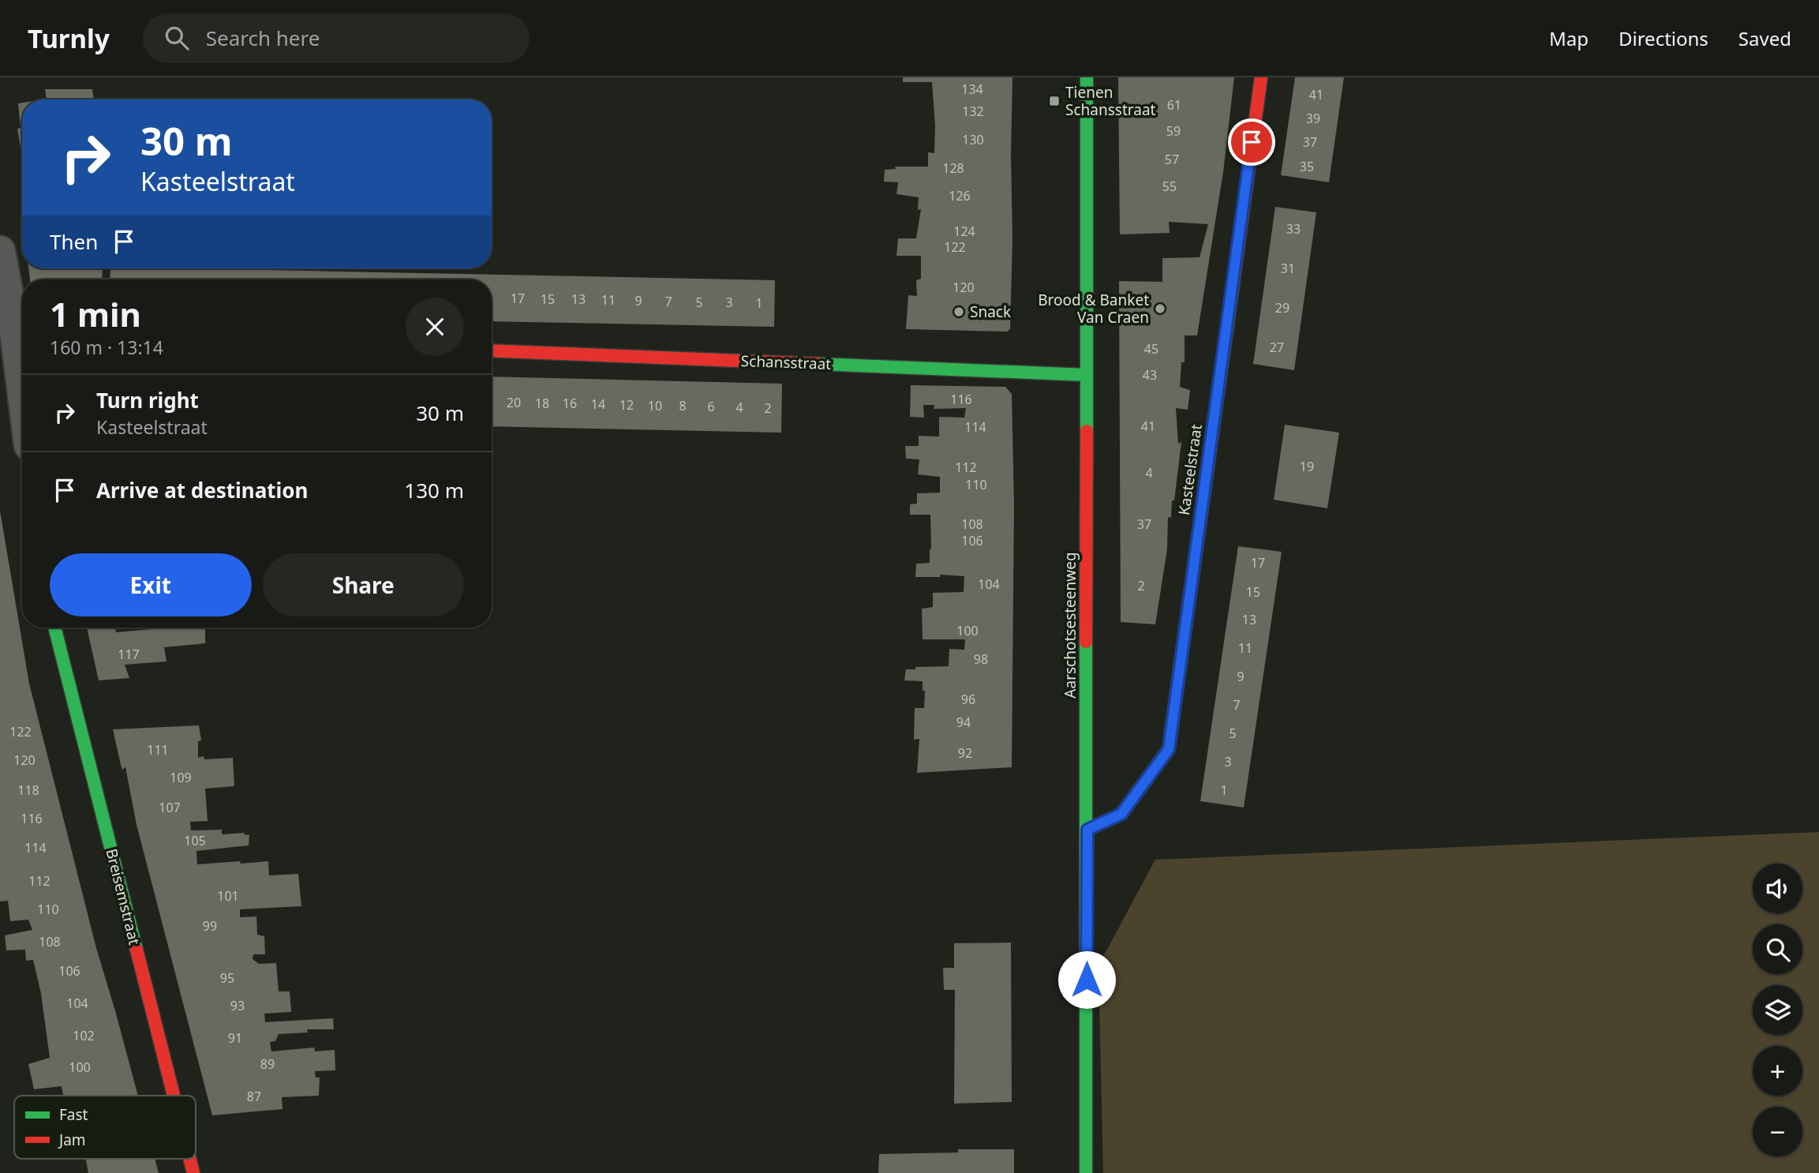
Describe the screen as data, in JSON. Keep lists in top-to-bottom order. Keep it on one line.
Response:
{"streets":{"street":["Schansstraat","Kasteelstraat","Aarschotsesteenweg","Breisemstraat"]},"crossings":[["Schansstraat","Aarschotsesteenweg"],["Kasteelstraat","Aarschotsesteenweg"]],"places":{"transit":["Tienen Schansstraat"],"other":["Brood & Banket Van Craen","Snack"]},"house_numbers":["134","41","61","132","39","59","130","37","57","35","128","55","126","33","124","122","31","120","17","15","13","11","9","7","5","3","1","29","27","45","43","116","20","18","16","14","12","10","8","6","4","2","41","114","19","112","4","110","108","37","106","17","104","2","15","13","100","11","117","98","9","96","7","94","122","5","111","92","120","3","109","118","1","107","116","105","114","112","101","110","99","108","106","95","104","93","102","91","89","100","87"],"legend":["Fast","Jam"],"page":{"header":"Turnly","search":"Search here","nav":["Map","Directions","Saved"],"turn":["30 m","Kasteelstraat"],"then":"Then","heading":["1 min","160 m · 13:14"],"list":[{"name":"Turn right","note":"Kasteelstraat","value":"30 m"},{"name":"Arrive at destination","value":"130 m"}],"buttons":["Exit","Share"],"map_buttons":["+","−"]}}
